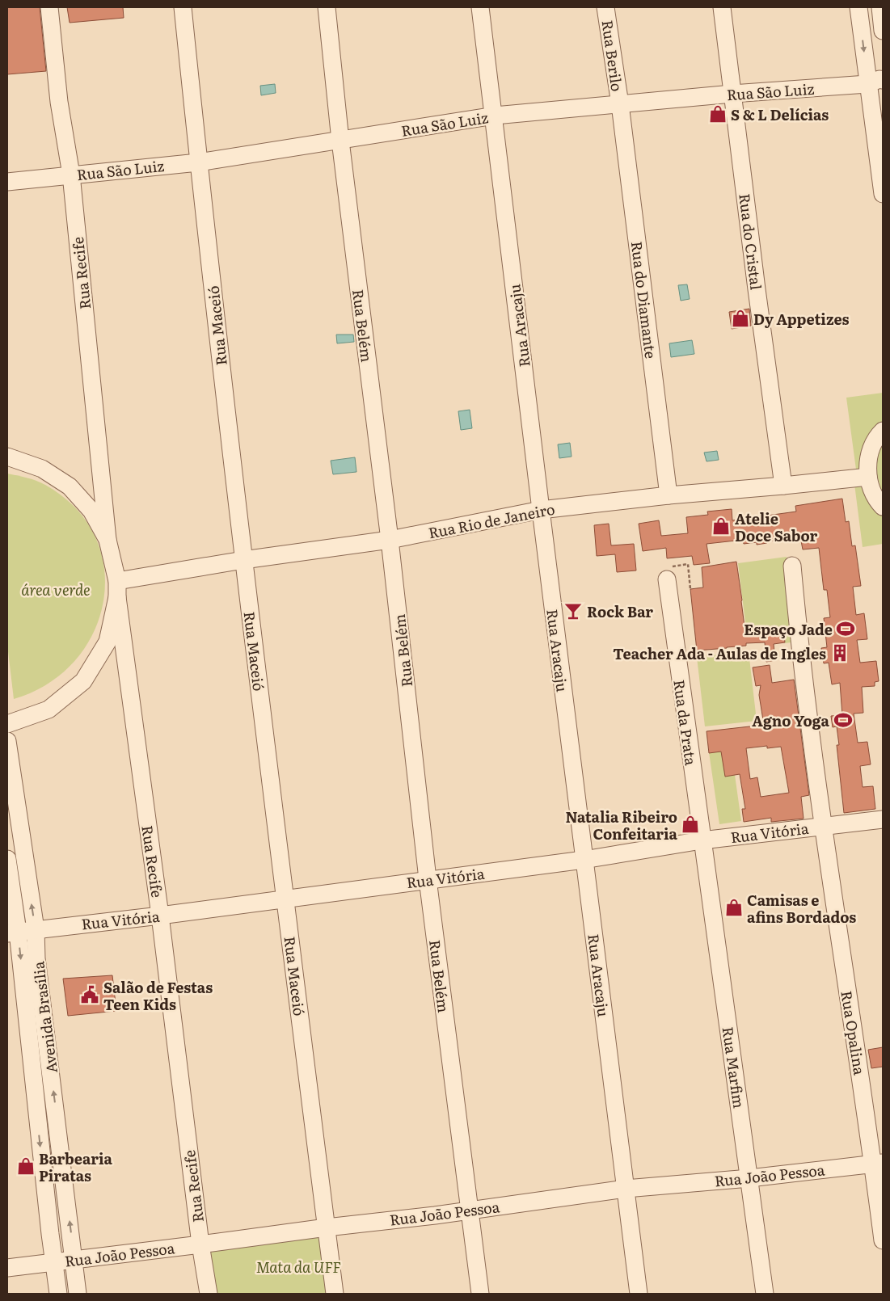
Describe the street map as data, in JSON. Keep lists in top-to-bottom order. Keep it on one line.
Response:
{"streets":{"street":["Rua Berilo","Rua São Luiz","Rua do Cristal","Rua Recife","Rua do Diamante","Rua Maceió","Rua Belém","Rua Aracaju","Rua Rio de Janeiro","Rua da Prata","Rua Vitória","Avenida Brasília","Rua Opalina","Rua Marfim","Rua João Pessoa"]},"crossings":[["Rua Berilo","Rua São Luiz"],["Rua Berilo","Rua do Diamante"],["Rua São Luiz","Rua do Cristal"],["Rua São Luiz","Rua Recife"],["Rua São Luiz","Rua do Diamante"],["Rua São Luiz","Rua Maceió"],["Rua São Luiz","Rua Belém"],["Rua São Luiz","Rua Aracaju"],["Rua do Cristal","Rua Rio de Janeiro"],["Rua Recife","Rua Rio de Janeiro"],["Rua Recife","Rua Vitória"],["Rua Recife","Rua João Pessoa"],["Rua do Diamante","Rua Rio de Janeiro"],["Rua Maceió","Rua Rio de Janeiro"],["Rua Maceió","Rua Vitória"],["Rua Maceió","Rua João Pessoa"],["Rua Belém","Rua Rio de Janeiro"],["Rua Belém","Rua Vitória"],["Rua Belém","Rua João Pessoa"],["Rua Aracaju","Rua Rio de Janeiro"],["Rua Aracaju","Rua Vitória"],["Rua Aracaju","Rua João Pessoa"],["Rua da Prata","Rua Vitória"],["Rua da Prata","Rua Marfim"],["Rua Vitória","Avenida Brasília"],["Rua Vitória","Rua Opalina"],["Rua Vitória","Rua Marfim"],["Avenida Brasília","Rua João Pessoa"],["Rua Opalina","Rua João Pessoa"],["Rua Marfim","Rua João Pessoa"]],"parks":["área verde","Mata da UFF"],"places":{"shop":["S & L Delícias","Dy Appetizes","Atelie Doce Sabor","Natalia Ribeiro Confeitaria","Camisas e afins Bordados","Barbearia Piratas"],"bar":["Rock Bar"],"sports":["Espaço Jade","Agno Yoga"],"building":["Teacher Ada - Aulas de Ingles"],"public building":["Salão de Festas Teen Kids"]}}
